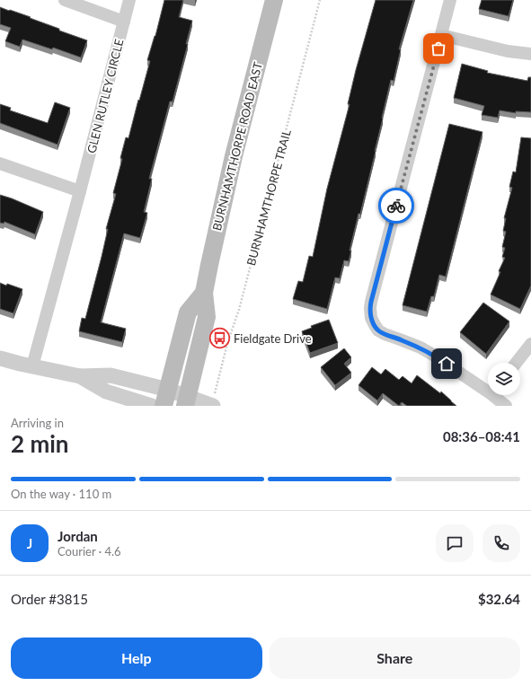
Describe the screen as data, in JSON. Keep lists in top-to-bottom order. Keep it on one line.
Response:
{"streets":{"main road":["BURNHAMTHORPE ROAD EAST"],"street":["GLEN RUTLEY CIRCLE"],"path":["BURNHAMTHORPE TRAIL"]},"places":{"bus stop":["Fieldgate Drive"]},"page":{"heading":["2 min","Arriving in","08:36–08:41"],"panel":["Jordan","Courier · 4.6","Order #3815","$32.64"],"bar":"On the way · 110 m","round":"J","buttons":["Help","Share"]}}
